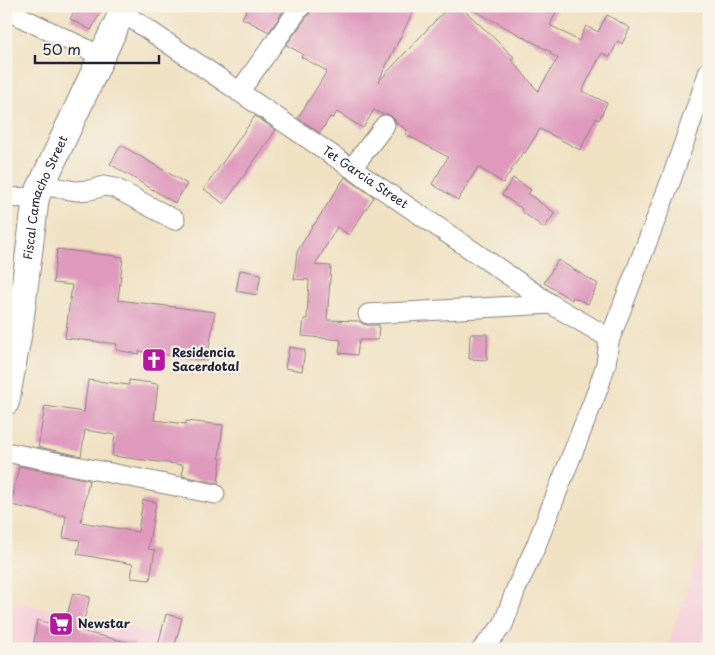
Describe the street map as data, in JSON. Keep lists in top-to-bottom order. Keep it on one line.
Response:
{"streets":{"street":["Tet Garcia Street","Fiscal Camacho Street"]},"crossings":[["Tet Garcia Street","Fiscal Camacho Street"]],"places":{"church":["Residencia Sacerdotal"],"supermarket":["Newstar"]},"scale_bar":"50 m"}
